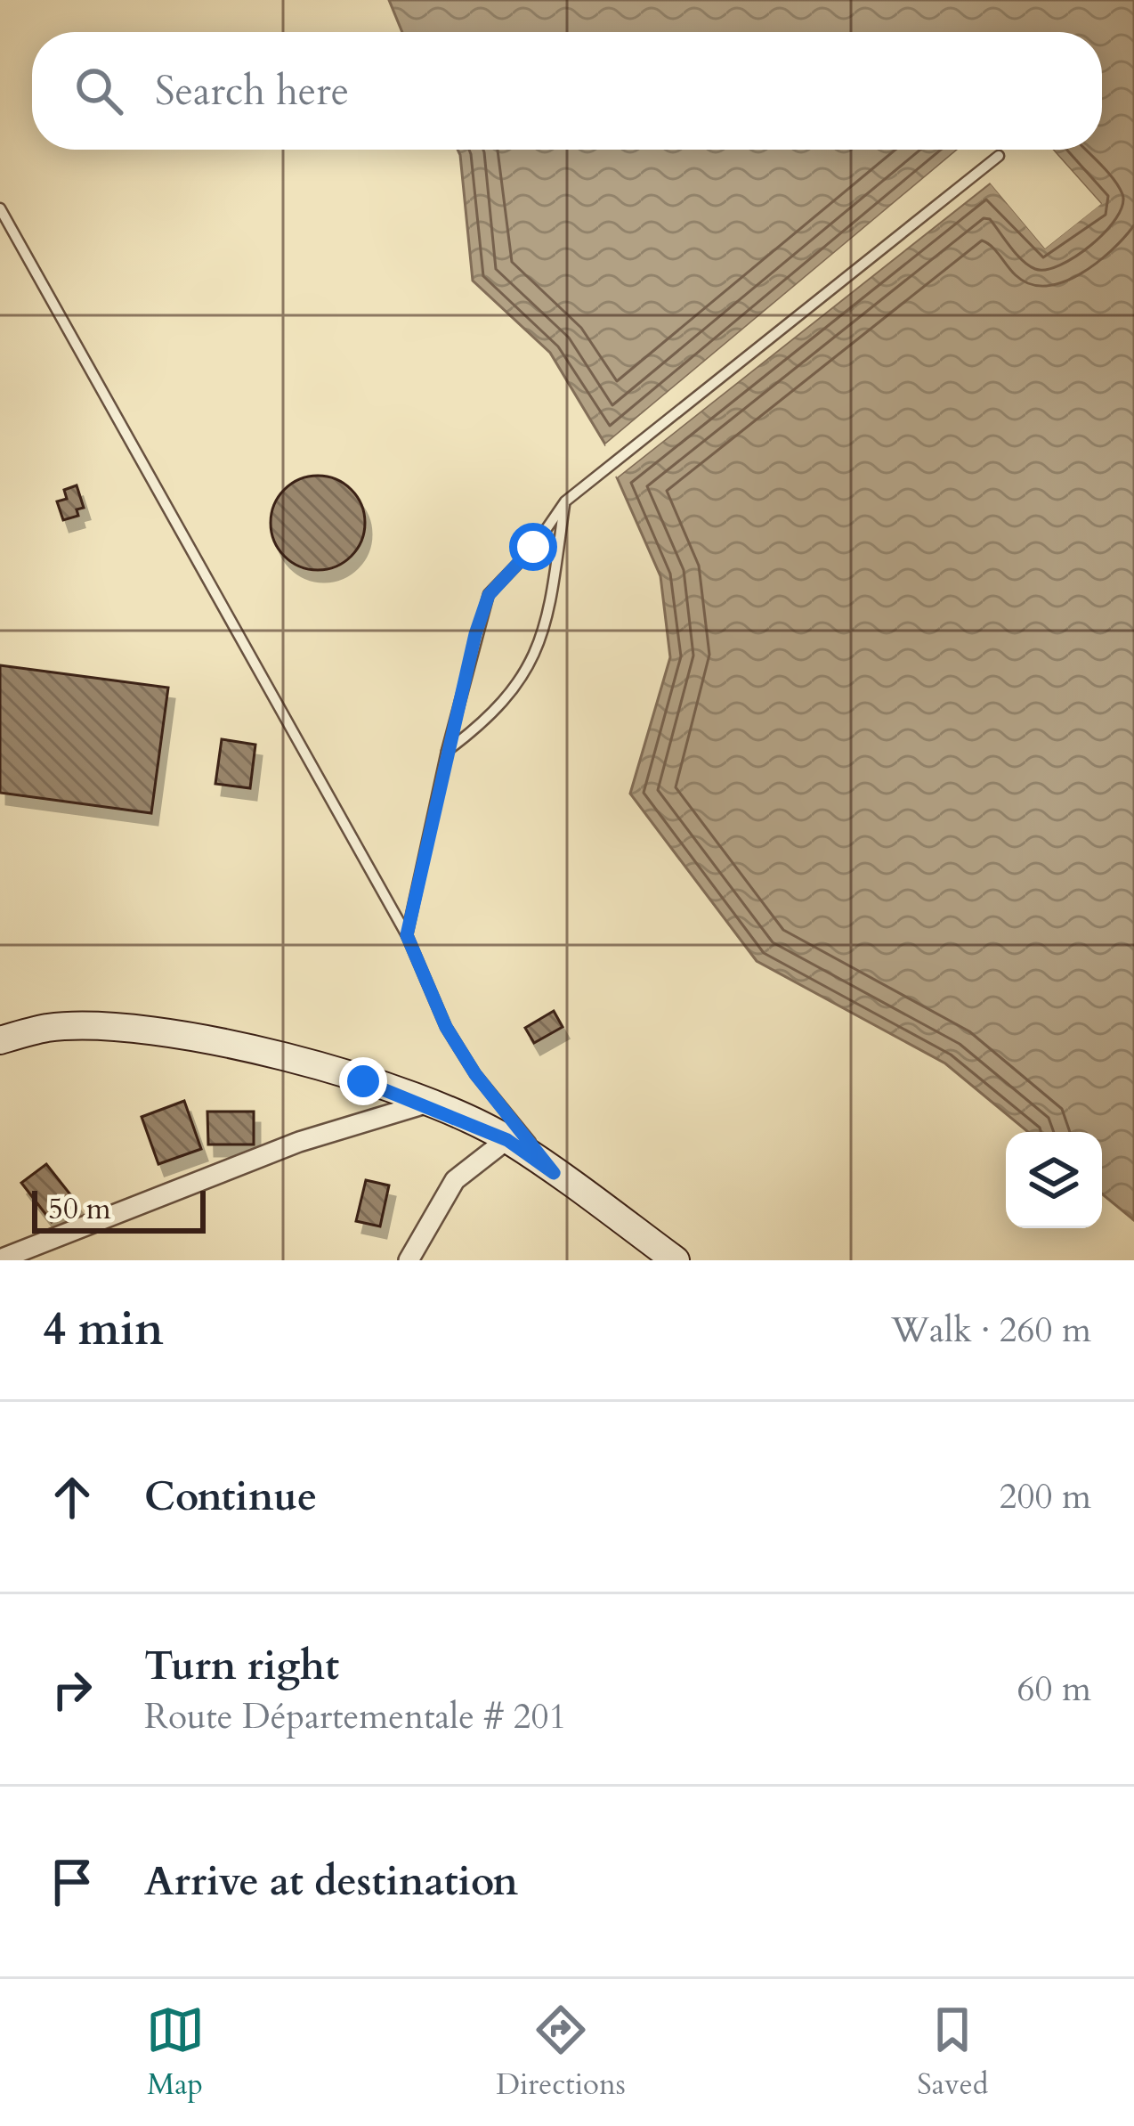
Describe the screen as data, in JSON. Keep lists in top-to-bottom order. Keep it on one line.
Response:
{"scale_bar":"50 m","page":{"search":"Search here","scale":"50 m","heading":["4 min","Walk · 260 m"],"list":[["Continue","200 m"],["Turn right","Route Départementale # 201","60 m"],"Arrive at destination"],"nav":["Map","Directions","Saved"]}}
